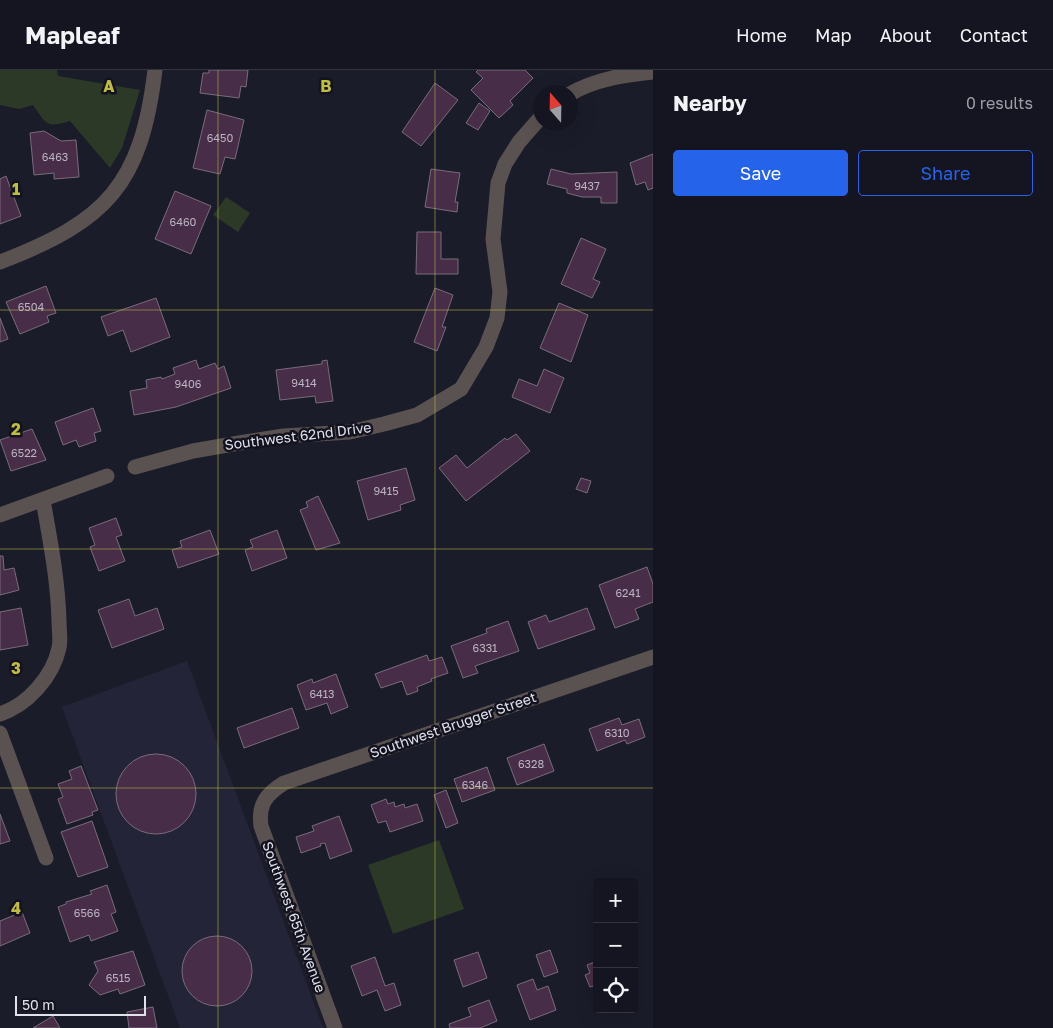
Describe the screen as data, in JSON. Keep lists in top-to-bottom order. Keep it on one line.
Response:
{"streets":{"street":["Southwest 62nd Drive","Southwest Brugger Street","Southwest 65th Avenue"]},"crossings":[["Southwest Brugger Street","Southwest 65th Avenue"]],"house_numbers":["6450","6463","9437","6460","6504","9414","9406","6522","9415","6241","6331","6413","6310","6328","6346","6566","6515"],"scale_bar":"50 m","north":"top","page":{"header":"Mapleaf","nav":["Home","Map","About","Contact"],"heading":["Nearby","0 results"],"buttons":["Save","Share"],"map_buttons":["+","−"],"scale":"50 m"},"grid":{"columns":["A","B"],"rows":["1","2","3","4"]}}
